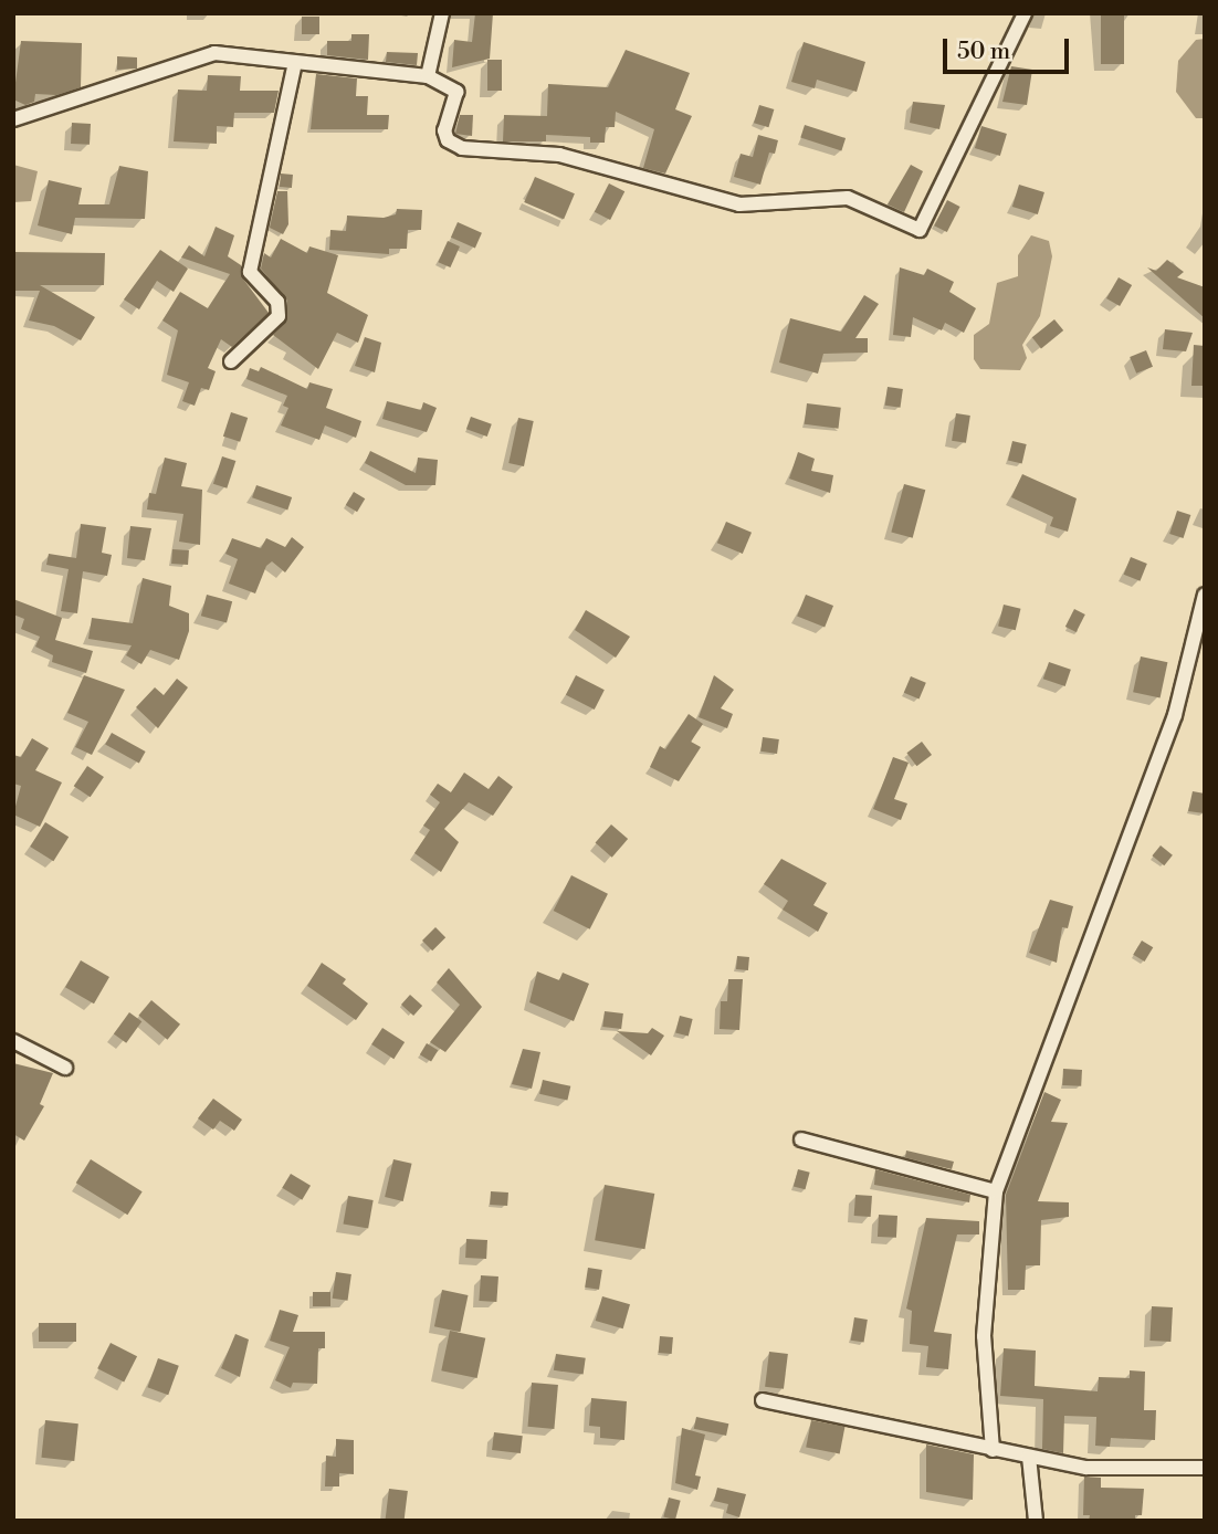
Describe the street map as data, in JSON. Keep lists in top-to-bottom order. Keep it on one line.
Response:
{"scale_bar":"50 m"}
